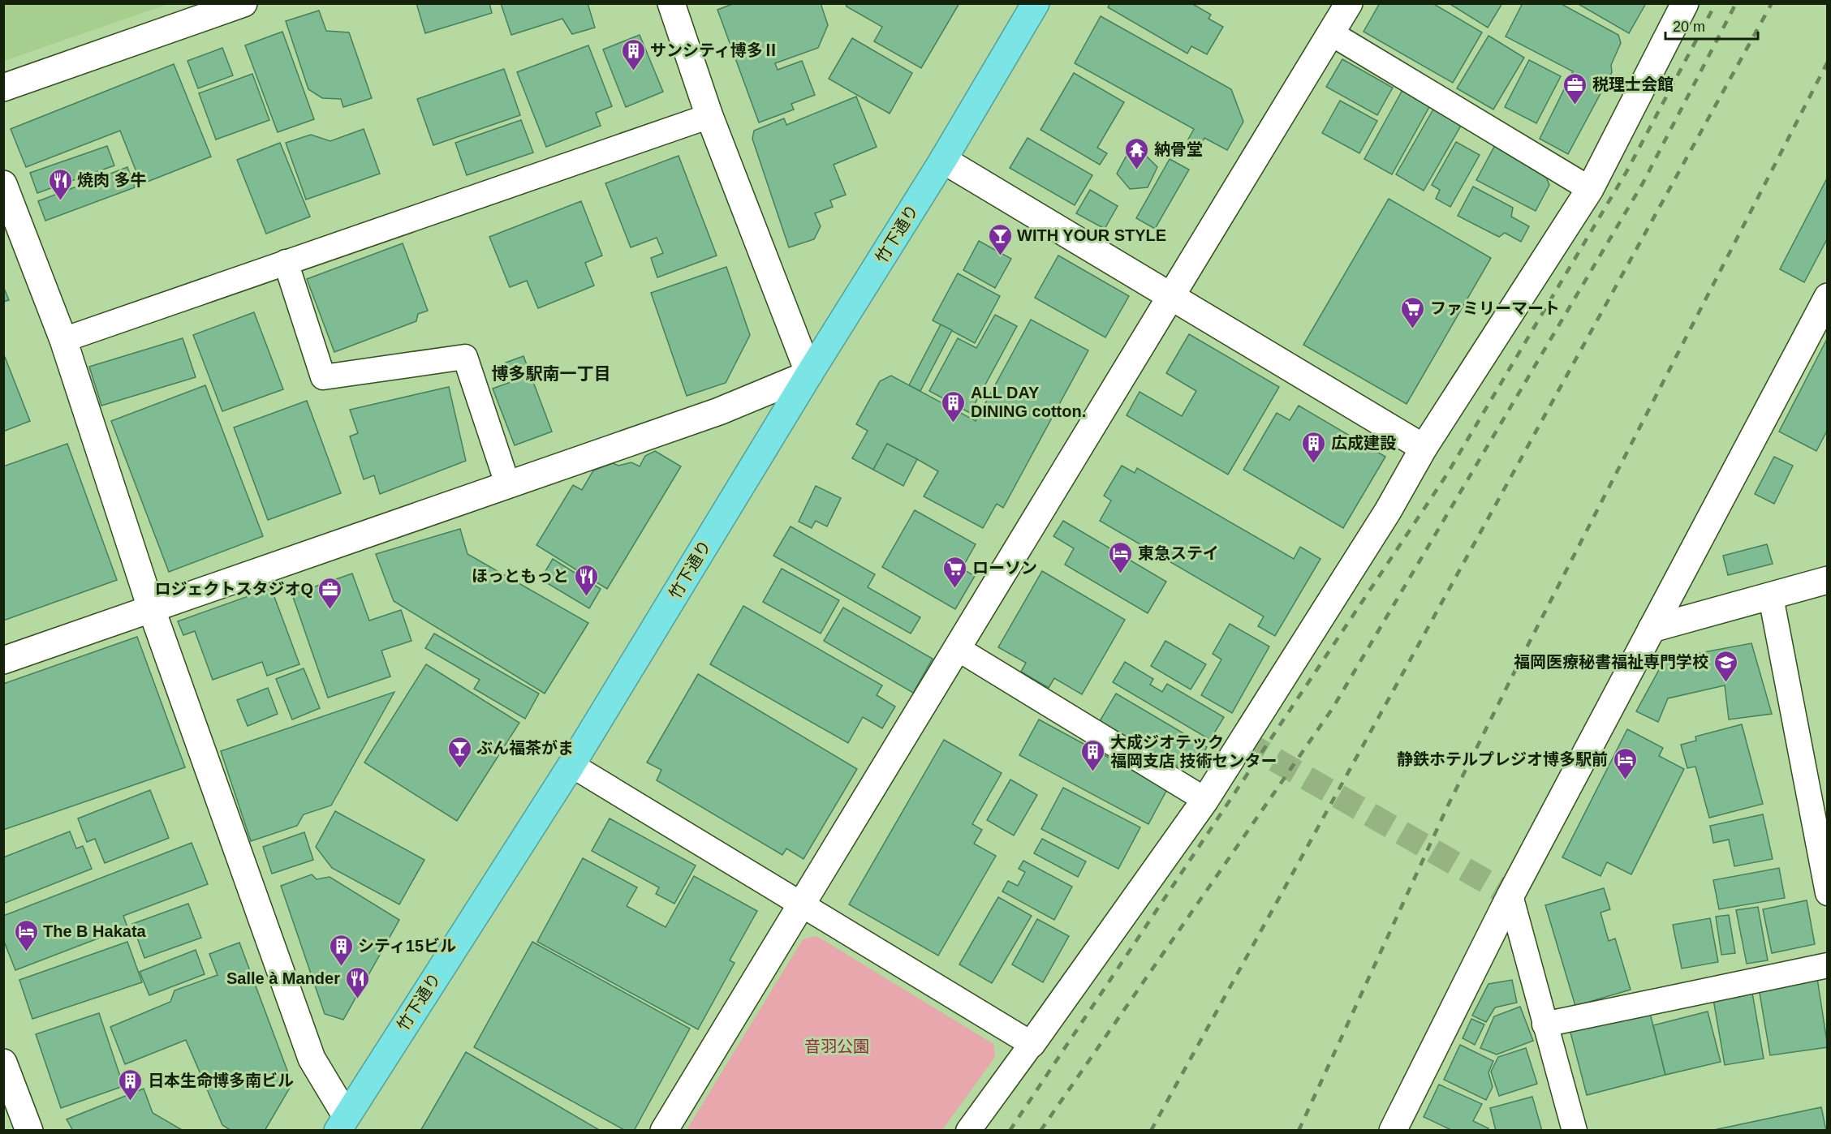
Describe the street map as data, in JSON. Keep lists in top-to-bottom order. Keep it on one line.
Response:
{"streets":{"highway":["竹下通り"]},"districts":["博多駅南一丁目"],"parks":["音羽公園"],"places":{"building":["サンシティ博多Ⅱ","ALL DAY DINING cotton.","広成建設","大成ジオテック 福岡支店 技術センター","シティ15ビル","日本生命博多南ビル"],"office":["税理士会館","ロジェクトスタジオQ"],"temple":["納骨堂"],"restaurant":["焼肉 多牛","ほっともっと","Salle à Mander"],"bar":["WITH YOUR STYLE","ぶん福茶がま"],"supermarket":["ファミリーマート","ローソン"],"hotel":["東急ステイ","静鉄ホテルプレジオ博多駅前","The B Hakata"],"school or university":["福岡医療秘書福祉専門学校"]},"scale_bar":"20 m"}
